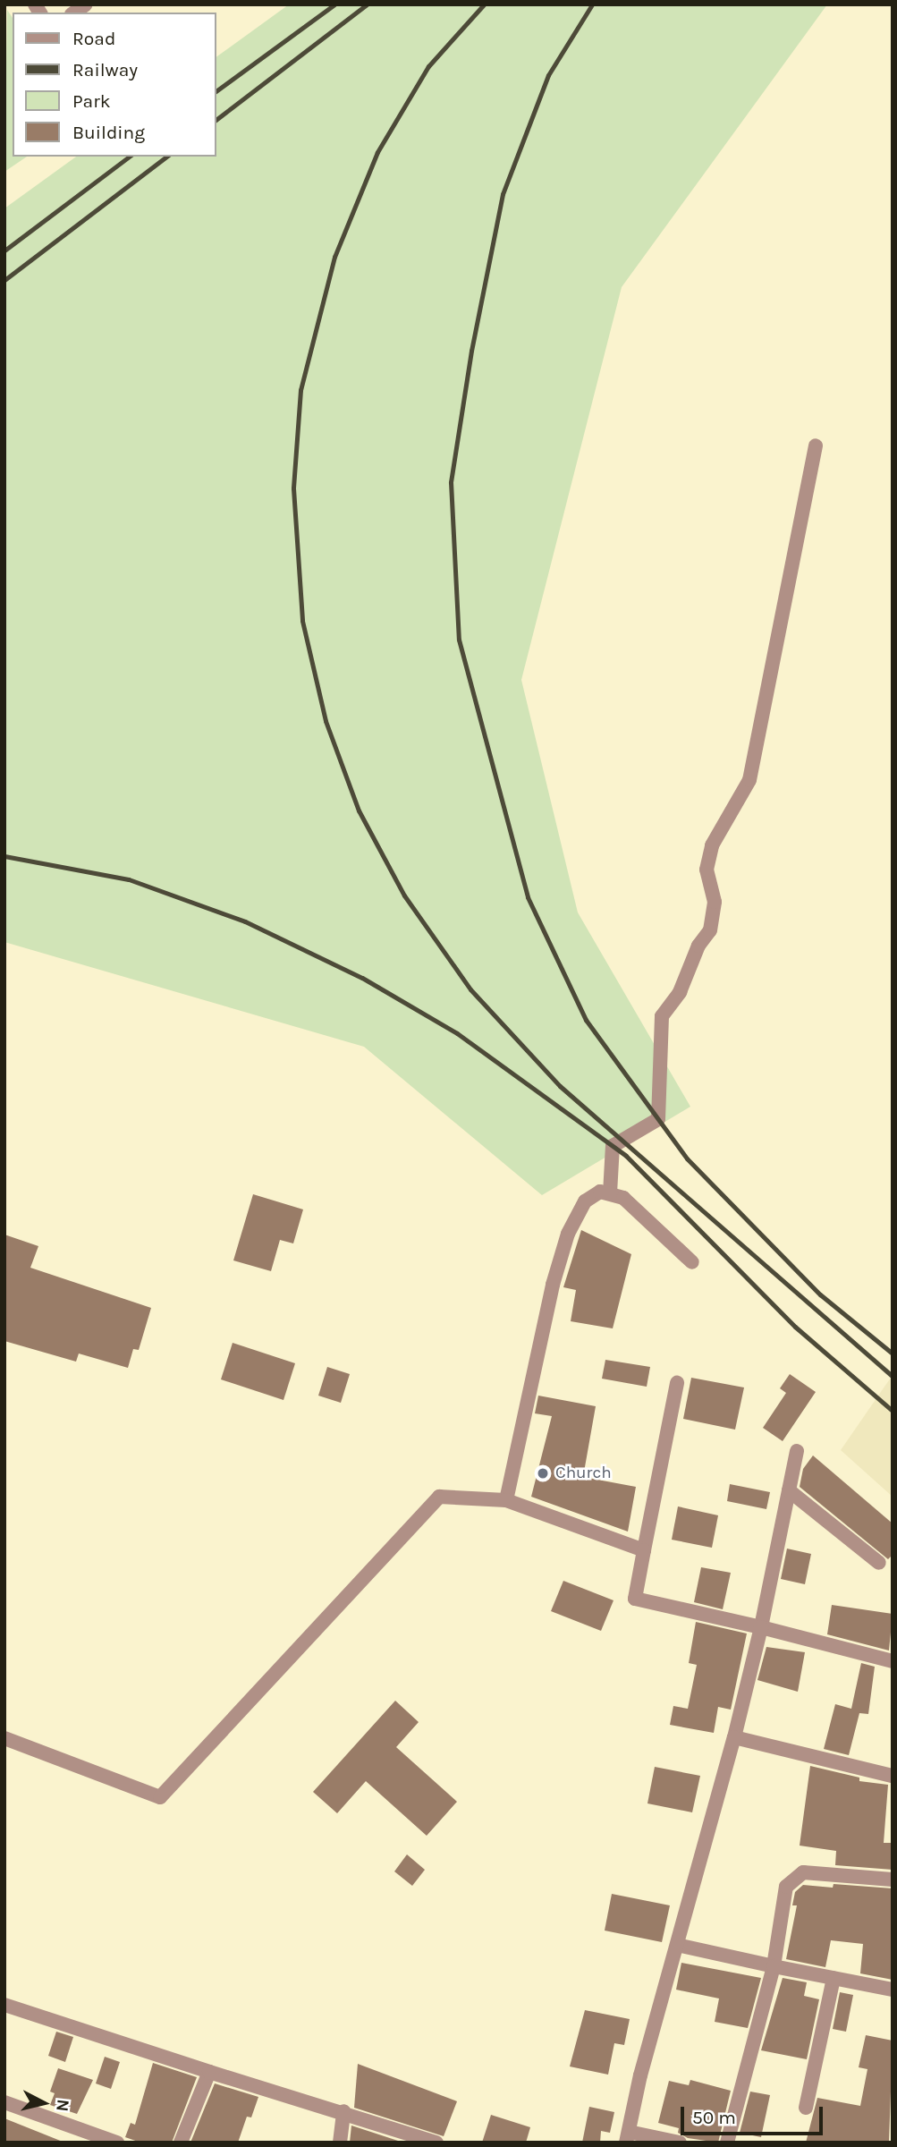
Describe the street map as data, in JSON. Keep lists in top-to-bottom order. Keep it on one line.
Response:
{"places":["Church"],"legend":["Road","Railway","Park","Building"],"scale_bar":"50 m","north":"right"}
